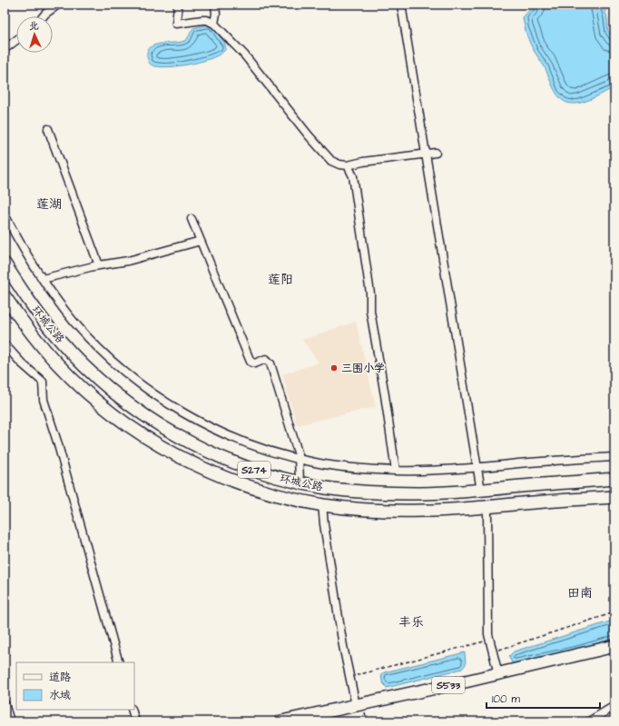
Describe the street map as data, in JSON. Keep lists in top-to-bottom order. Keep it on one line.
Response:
{"streets":{"main road":["环城公路","S274","S533"]},"districts":["莲湖","莲阳","田南","丰乐"],"places":["三围小学"],"legend":["道路","水域"],"scale_bar":"100 m","north":"top"}
